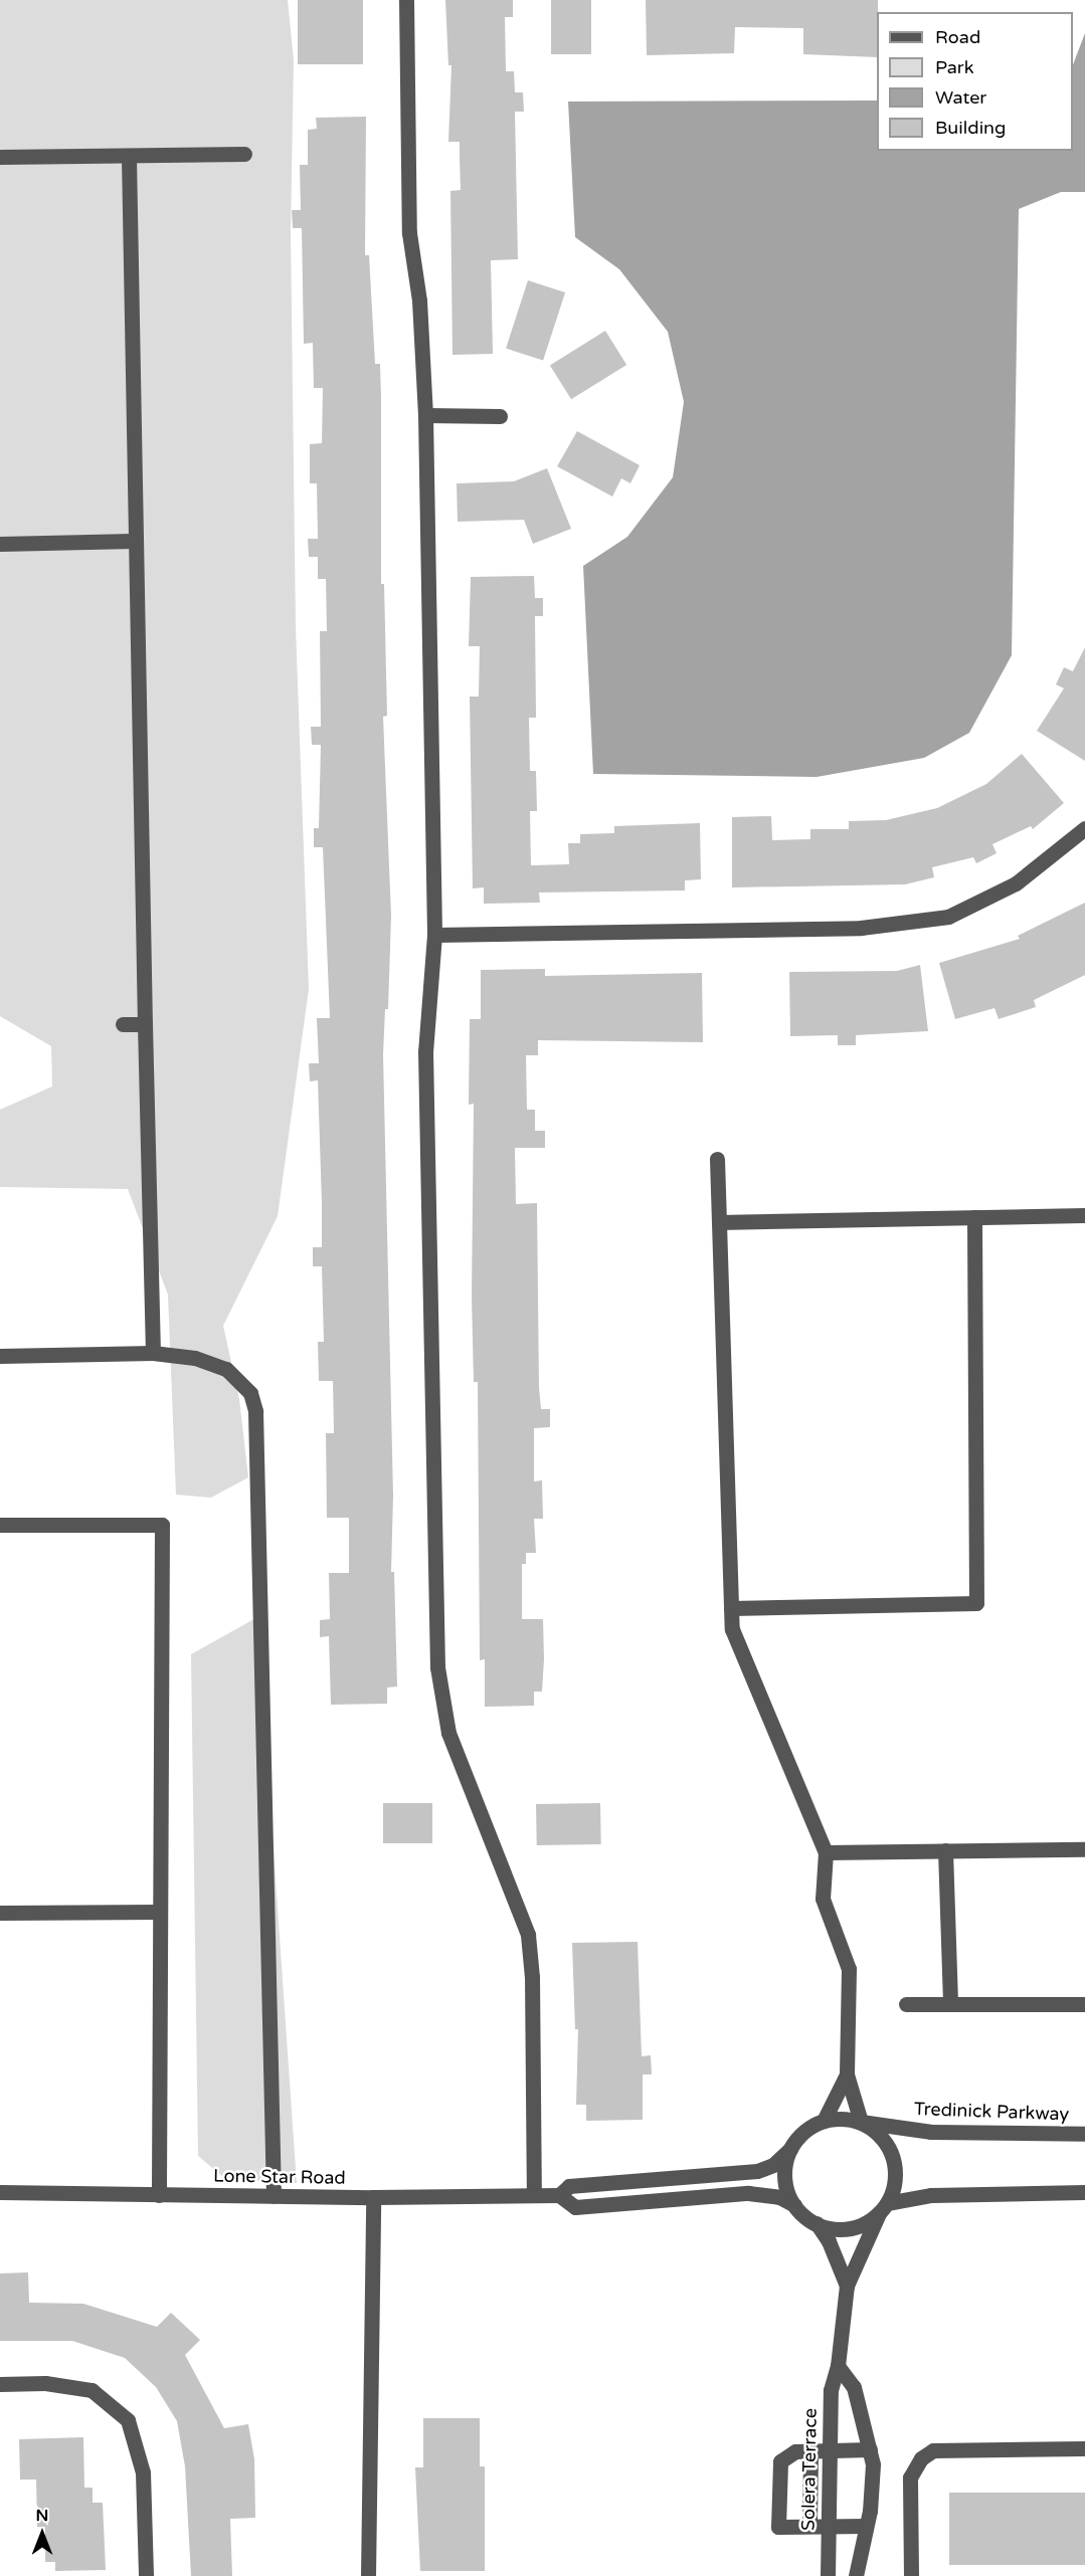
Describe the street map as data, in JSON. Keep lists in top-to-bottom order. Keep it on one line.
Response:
{"streets":{"street":["Tredinick Parkway","Lone Star Road","Solera Terrace"]},"crossings":[["Tredinick Parkway","Lone Star Road"],["Tredinick Parkway","Solera Terrace"],["Lone Star Road","Solera Terrace"]],"legend":["Road","Park","Water","Building"],"north":"top"}
